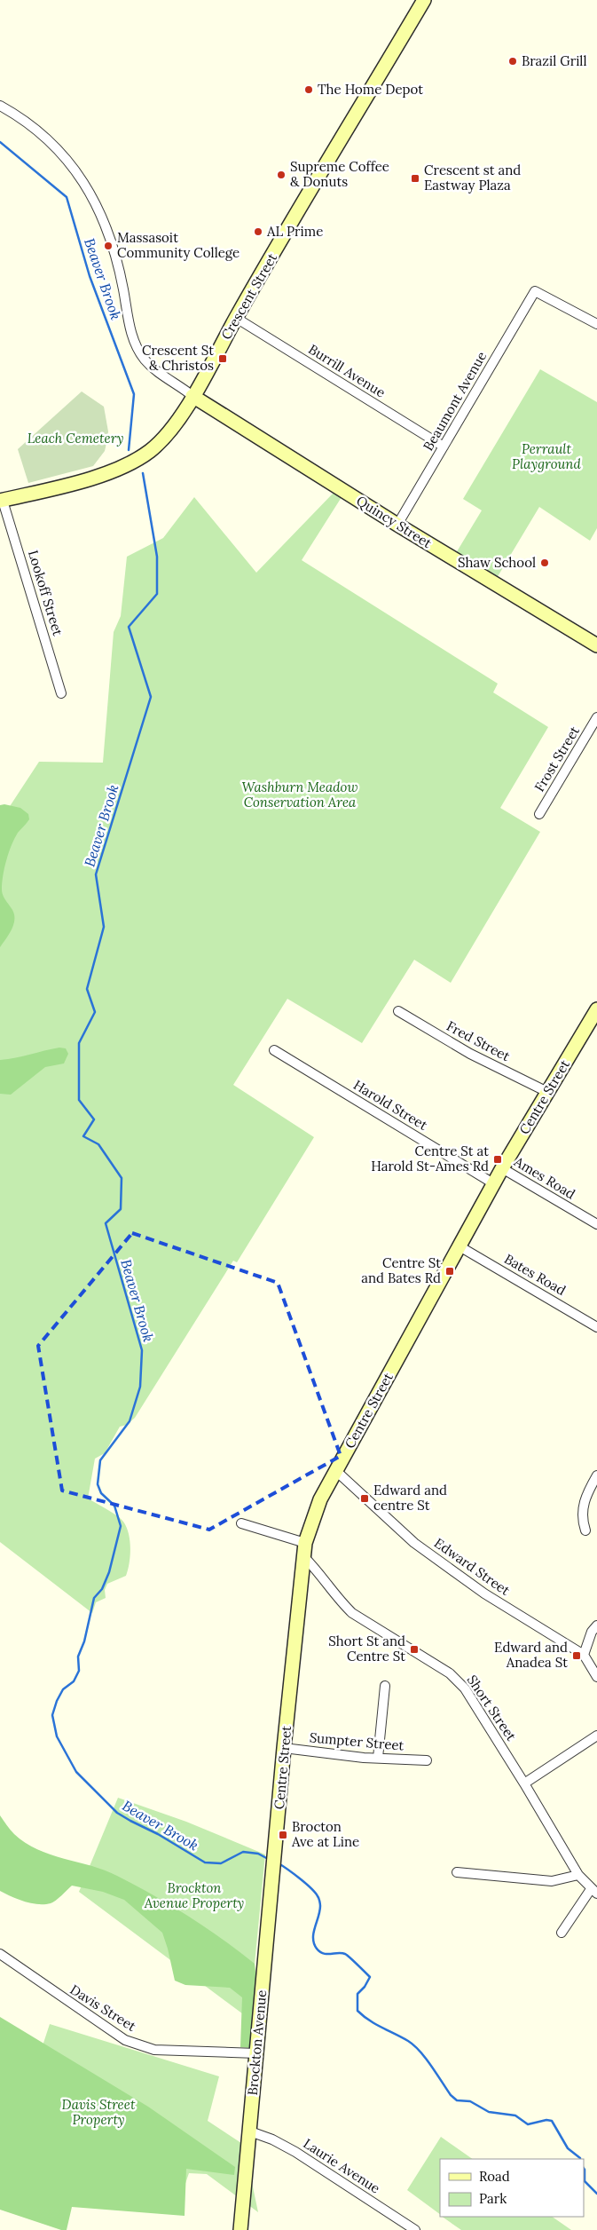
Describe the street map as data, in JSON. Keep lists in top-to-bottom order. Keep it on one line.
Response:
{"streets":{"main road":["Crescent Street","Quincy Street","Centre Street","Brockton Avenue"],"street":["Burrill Avenue","Beaumont Avenue","Lookoff Street","Frost Street","Fred Street","Harold Street","Ames Road","Bates Road","Edward Street","Short Street","Sumpter Street","Davis Street","Laurie Avenue"]},"crossings":[["Crescent Street","Burrill Avenue"],["Crescent Street","Quincy Street"],["Crescent Street","Lookoff Street"],["Burrill Avenue","Beaumont Avenue"],["Beaumont Avenue","Quincy Street"],["Fred Street","Centre Street"],["Centre Street","Harold Street"],["Centre Street","Ames Road"],["Centre Street","Bates Road"],["Centre Street","Edward Street"],["Centre Street","Short Street"],["Centre Street","Sumpter Street"],["Centre Street","Brockton Avenue"],["Davis Street","Brockton Avenue"],["Brockton Avenue","Laurie Avenue"]],"water":["Beaver Brook"],"parks":["Leach Cemetery","Perrault Playground","Washburn Meadow Conservation Area","Brockton Avenue Property","Davis Street Property"],"places":{"other":["Brazil Grill","The Home Depot","Supreme Coffee & Donuts","AL Prime","Massasoit Community College","Shaw School"],"transit":["Crescent st and Eastway Plaza","Crescent St & Christos","Centre St at Harold St-Ames Rd","Centre St and Bates Rd","Edward and centre St","Short St and Centre St","Edward and Anadea St","Brocton Ave at Line"]},"legend":["Road","Park"]}
